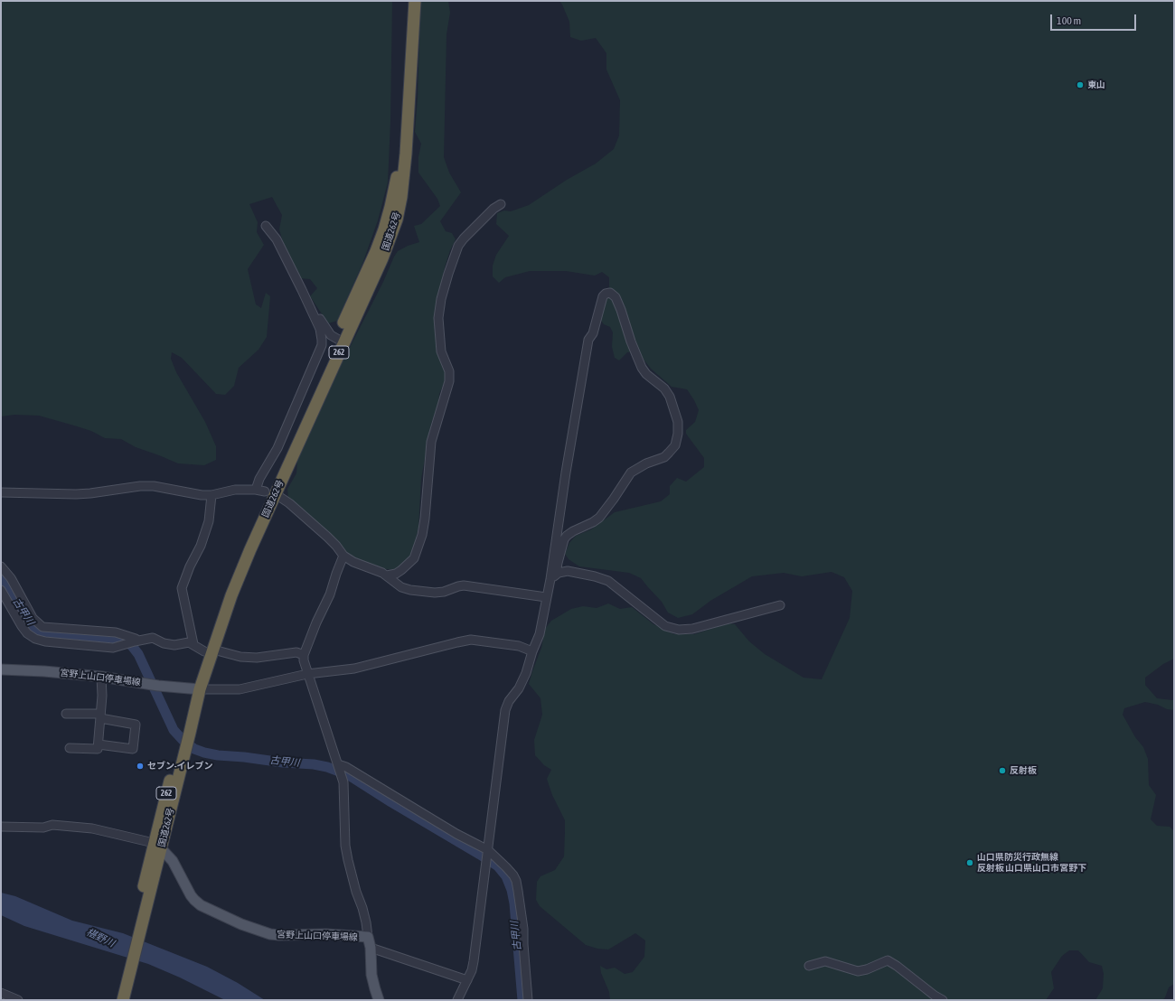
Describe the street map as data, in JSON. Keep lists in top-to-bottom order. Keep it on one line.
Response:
{"streets":{"highway":["国道262号","262"],"main road":["宮野上山口停車場線"]},"crossings":[["国道262号","宮野上山口停車場線"]],"water":["古甲川","椹野川"],"places":["東山","セブン-イレブン","反射板","山口県防災行政無線 反射板 山口県山口市宮野下"],"scale_bar":"100 m"}
